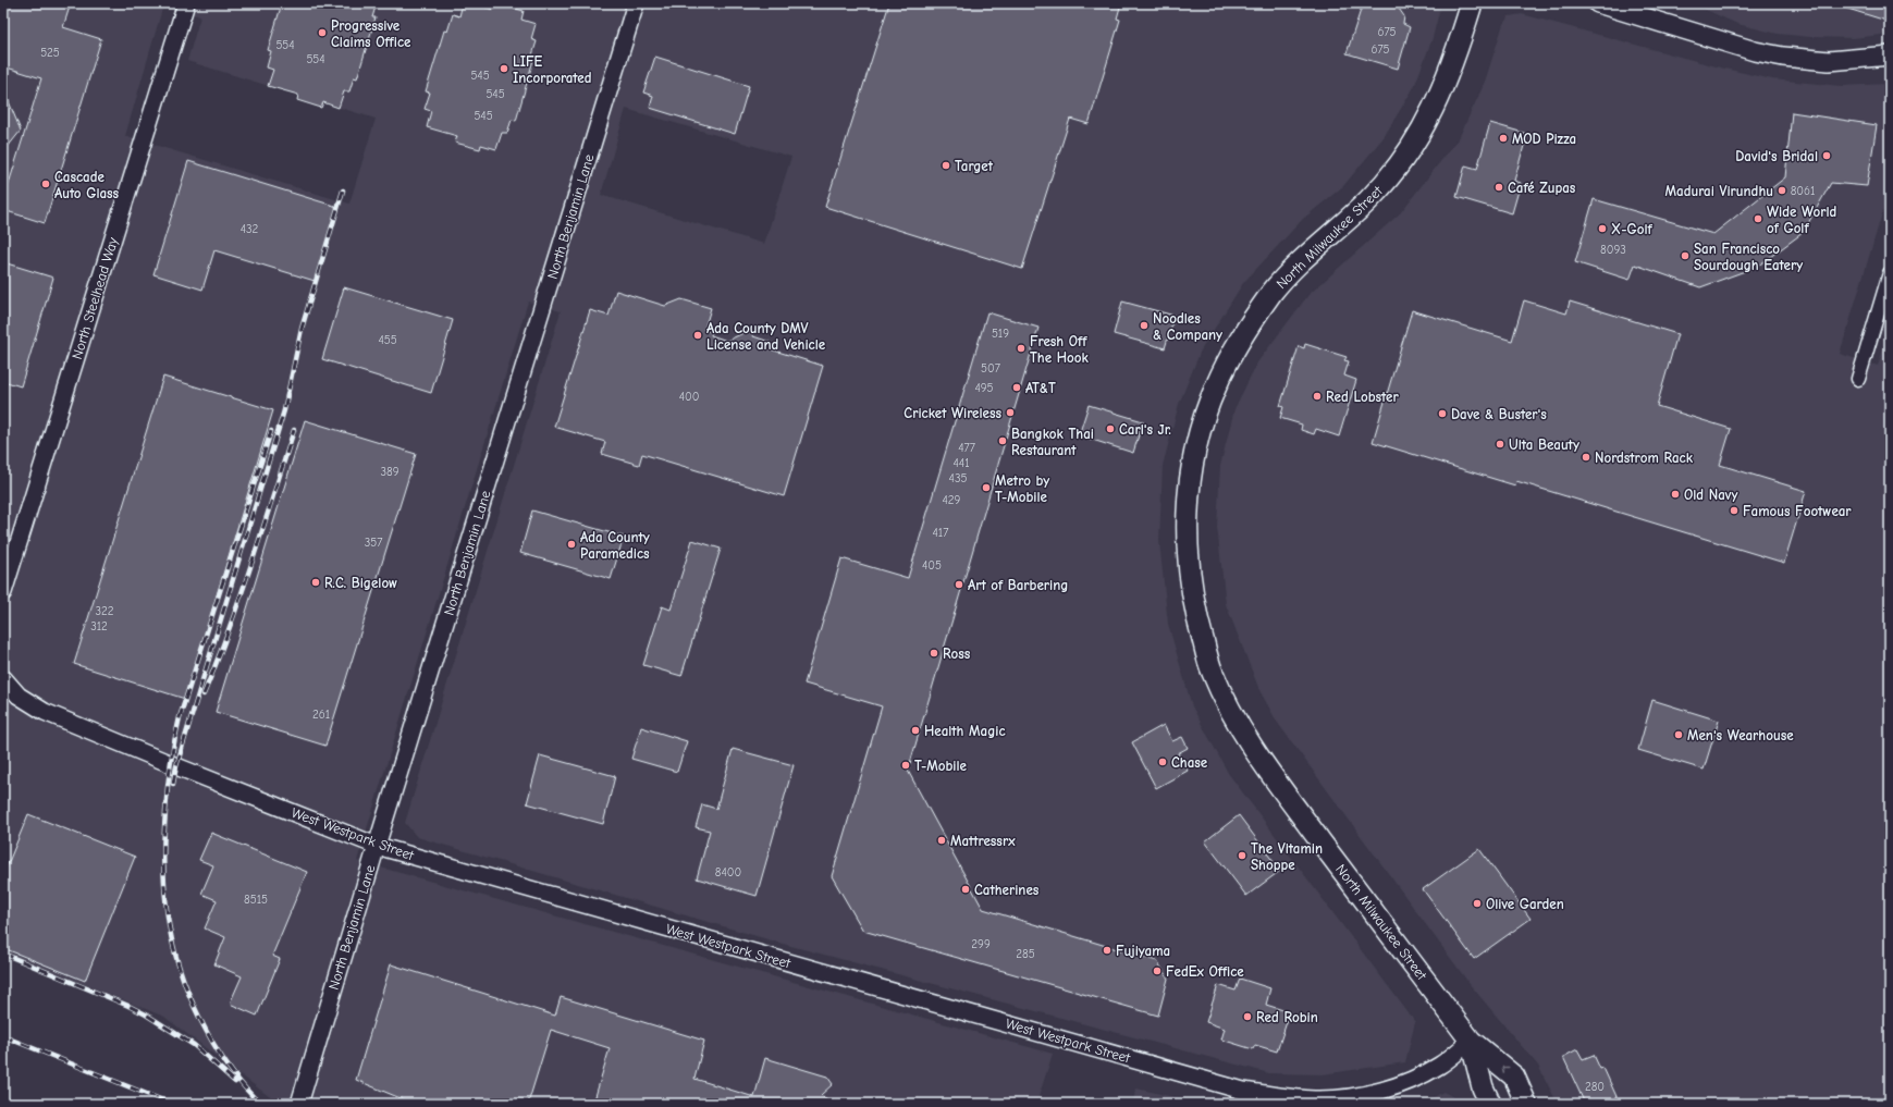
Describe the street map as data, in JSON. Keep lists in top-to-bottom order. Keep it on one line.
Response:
{"streets":{"main road":["North Milwaukee Street"],"street":["North Benjamin Lane","North Steelhead Way","West Westpark Street"]},"crossings":[["North Benjamin Lane","West Westpark Street"],["North Milwaukee Street","West Westpark Street"]],"places":["Progressive Claims Office","LIFE Incorporated","MOD Pizza","David's Bridal","Target","Cascade Auto Glass","Café Zupas","Madurai Virundhu","Wide World of Golf","X-Golf","San Francisco Sourdough Eatery","Noodles & Company","Ada County DMV License and Vehicle","Fresh Off The Hook","AT&T","Red Lobster","Cricket Wireless","Dave & Buster's","Carl's Jr.","Bangkok Thai Restaurant","Ulta Beauty","Nordstrom Rack","Metro by T-Mobile","Old Navy","Famous Footwear","Ada County Paramedics","R.C. Bigelow","Art of Barbering","Ross","Health Magic","Men's Wearhouse","Chase","T-Mobile","Mattressrx","The Vitamin Shoppe","Catherines","Olive Garden","Fujiyama","FedEx Office","Red Robin"],"house_numbers":["675","554","675","525","554","545","545","545","8061","432","8093","519","455","507","495","400","477","441","389","435","429","417","357","405","322","312","261","8400","8515","299","285","280"]}
